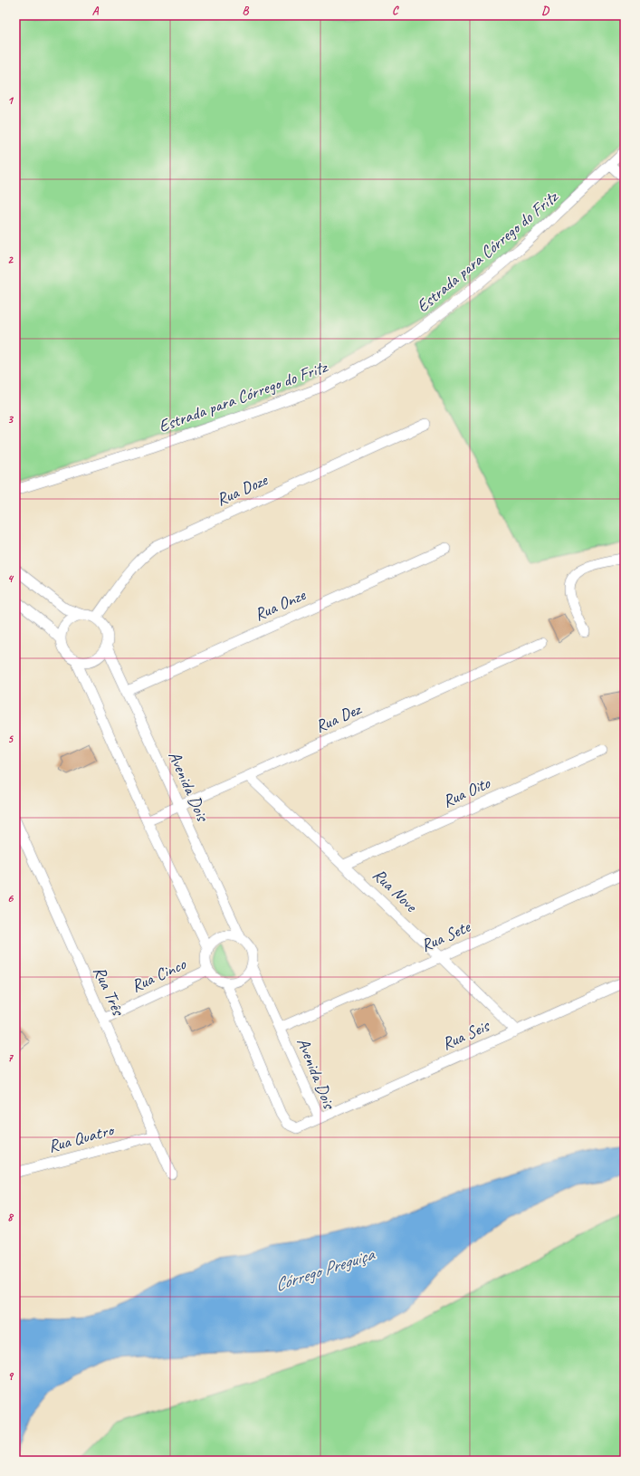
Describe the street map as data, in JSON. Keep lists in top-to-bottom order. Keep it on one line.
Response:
{"streets":{"street":["Estrada para Córrego do Fritz","Rua Doze","Rua Onze","Rua Dez","Avenida Dois","Rua Oito","Rua Nove","Rua Sete","Rua Cinco","Rua Três","Rua Seis","Rua Quatro"]},"crossings":[["Rua Doze","Avenida Dois"],["Rua Onze","Avenida Dois"],["Rua Dez","Avenida Dois"],["Rua Dez","Rua Nove"],["Avenida Dois","Rua Sete"],["Avenida Dois","Rua Cinco"],["Avenida Dois","Rua Seis"],["Rua Oito","Rua Nove"],["Rua Nove","Rua Sete"],["Rua Nove","Rua Seis"],["Rua Cinco","Rua Três"],["Rua Três","Rua Quatro"]],"water":["Córrego Preguiça"],"grid":{"columns":["A","B","C","D"],"rows":["1","2","3","4","5","6","7","8","9"]}}
